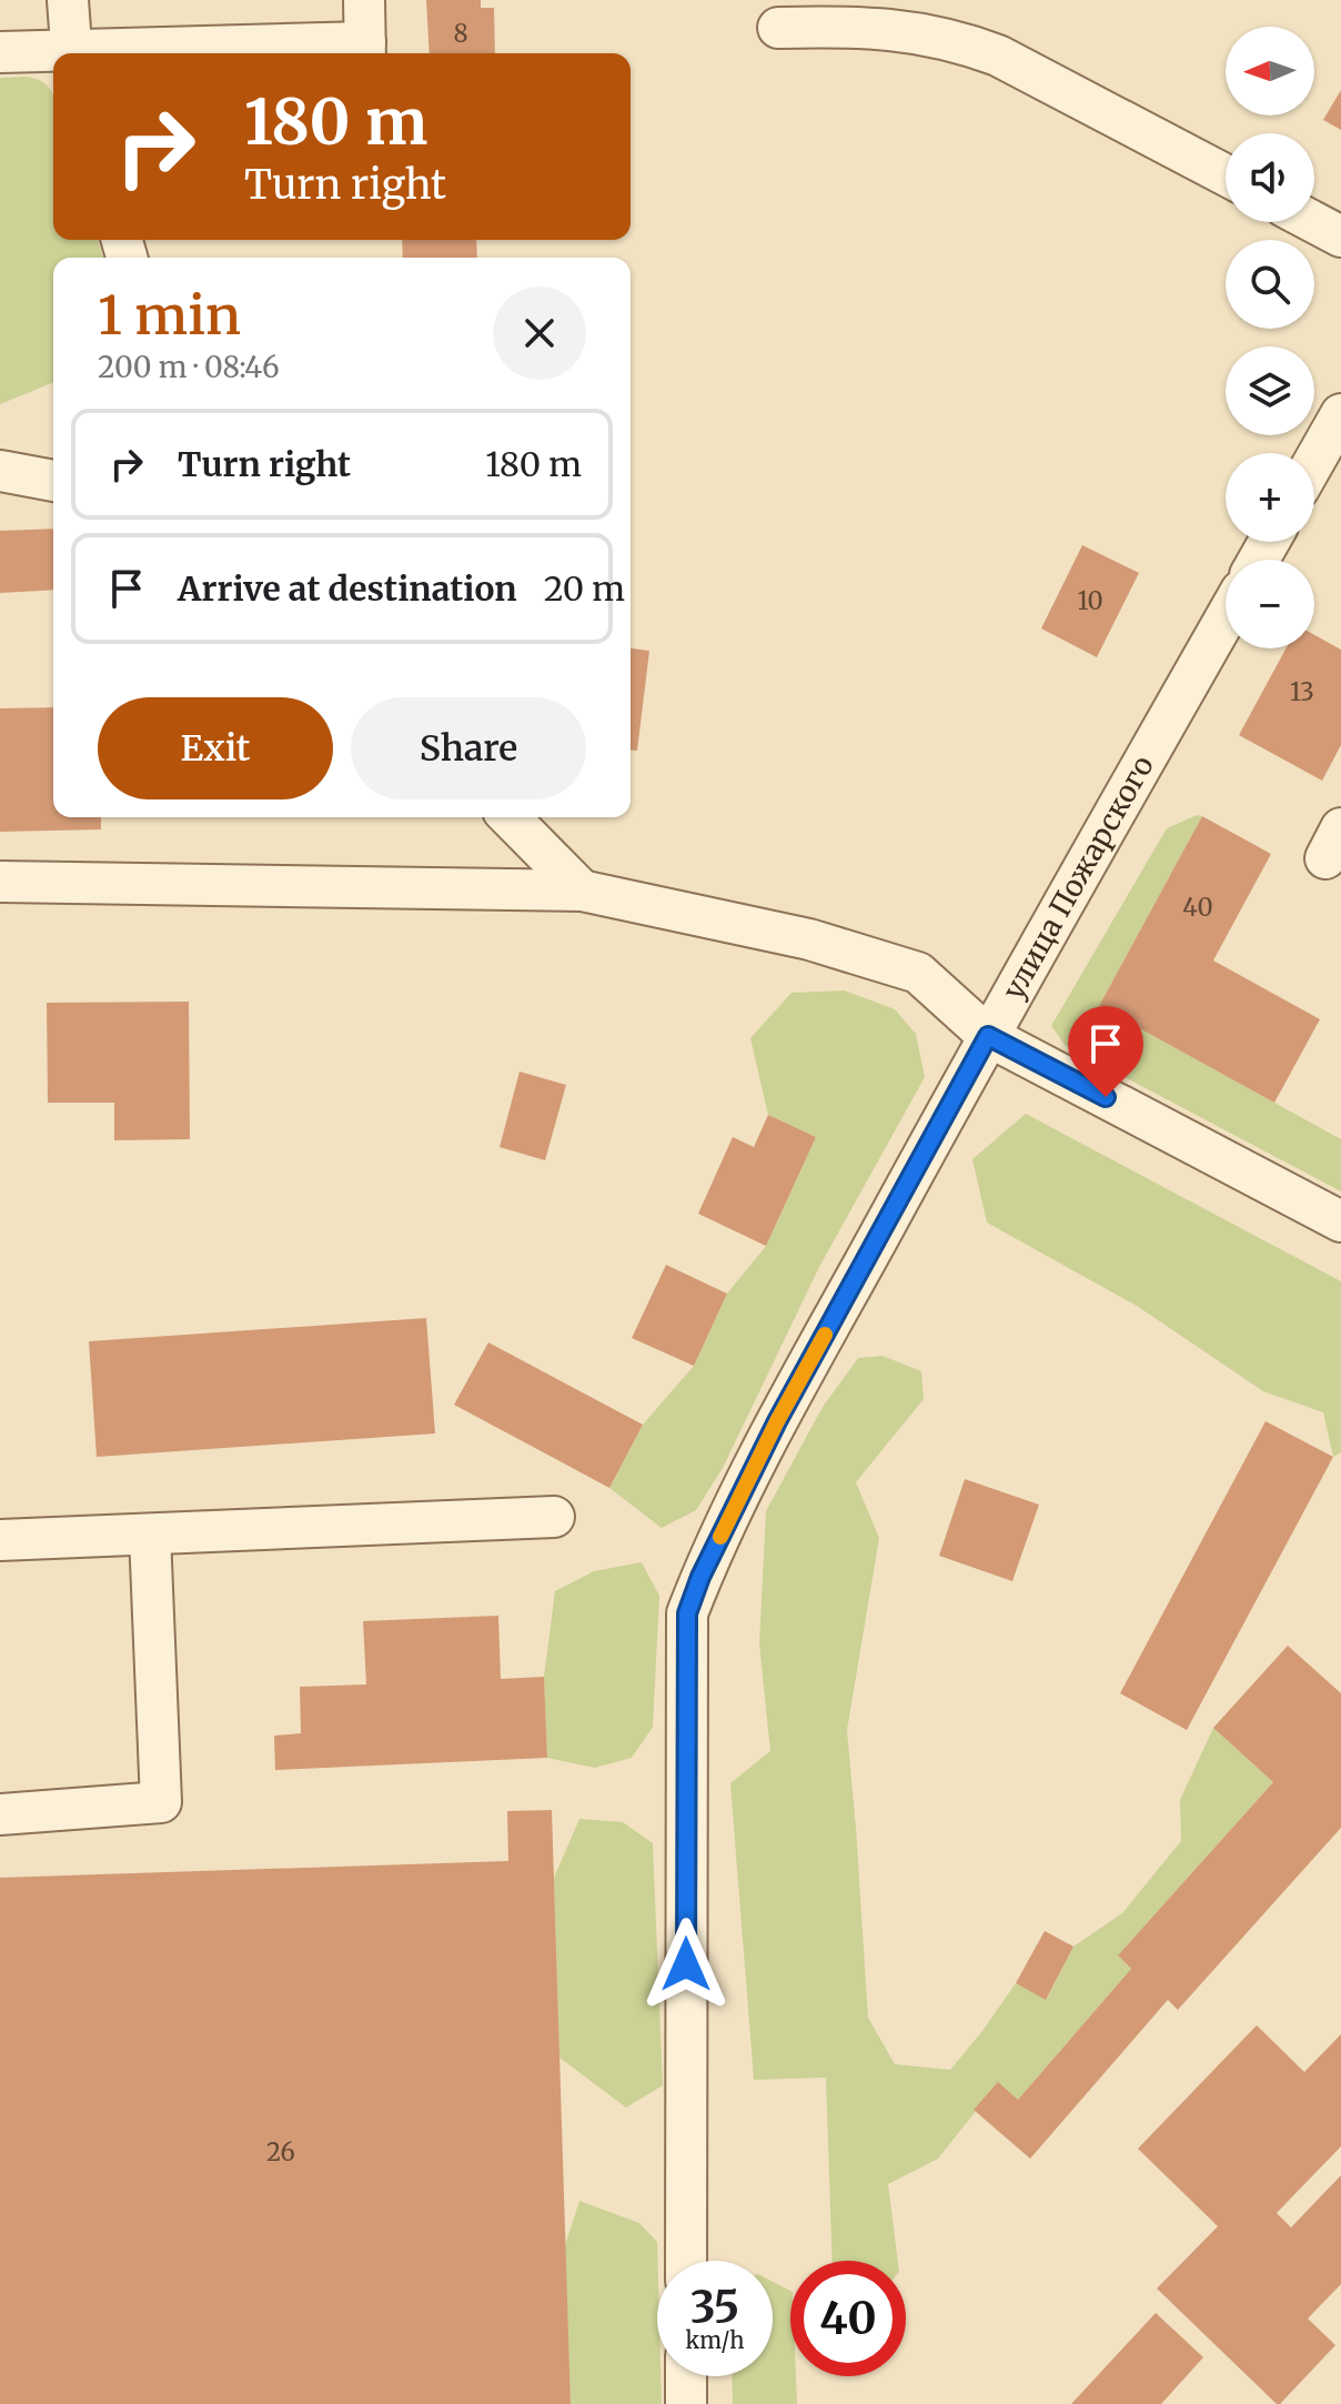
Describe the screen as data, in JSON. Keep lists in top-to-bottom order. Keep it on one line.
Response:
{"streets":{"street":["улица Пожарского"]},"house_numbers":["8","10","13","40","26"],"north":"left","page":{"map_buttons":["+","−"],"turn":["180 m","Turn right"],"heading":["1 min","200 m · 08:46"],"list":[{"name":"Turn right","value":"180 m"},{"name":"Arrive at destination","value":"20 m"}],"buttons":["Exit","Share"],"speed":"35 km/h","limit":"40"}}
